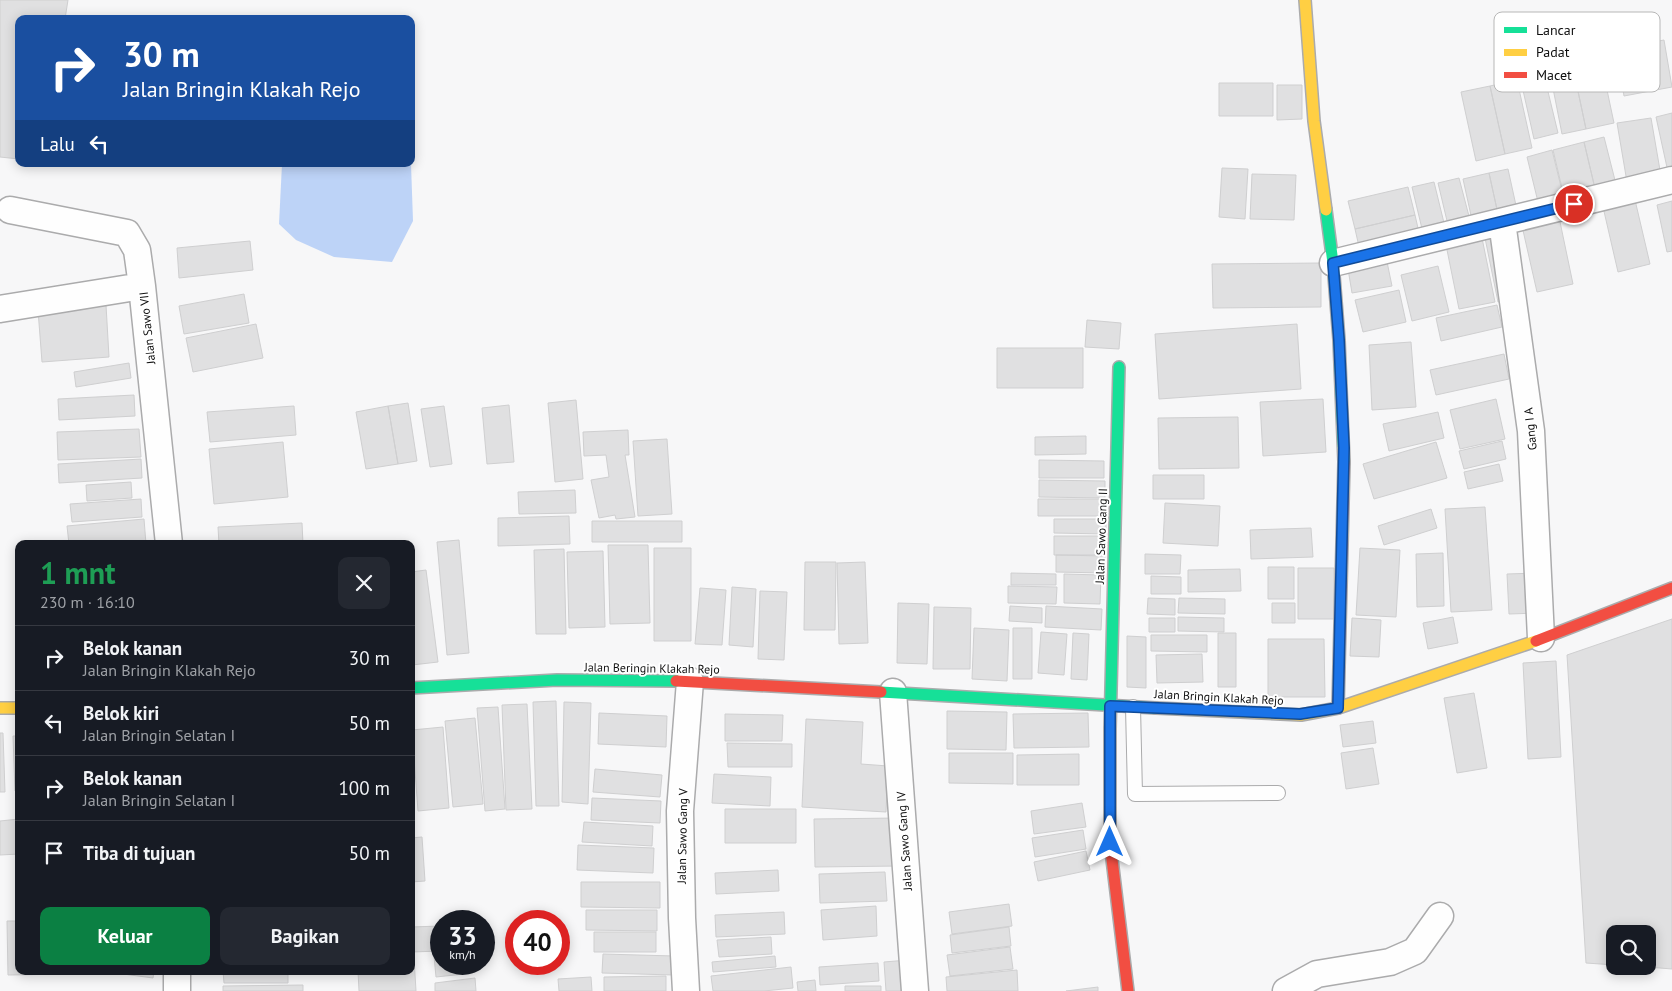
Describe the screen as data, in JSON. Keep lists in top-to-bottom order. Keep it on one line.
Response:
{"streets":{"street":["Jalan Sawo VII","Gang I A","Jalan Sawo Gang II","Jalan Beringin Klakah Rejo","Jalan Bringin Klakah Rejo","Jalan Sawo Gang V","Jalan Sawo Gang IV"]},"crossings":[["Gang I A","Jalan Bringin Klakah Rejo"],["Jalan Sawo Gang II","Jalan Bringin Klakah Rejo"],["Jalan Beringin Klakah Rejo","Jalan Bringin Klakah Rejo"],["Jalan Beringin Klakah Rejo","Jalan Sawo Gang V"],["Jalan Beringin Klakah Rejo","Jalan Sawo Gang IV"],["Jalan Bringin Klakah Rejo","Jalan Sawo Gang IV"]],"legend":["Lancar","Padat","Macet"],"page":{"turn":["30 m","Jalan Bringin Klakah Rejo"],"then":"Lalu","heading":["1 mnt","230 m · 16:10"],"list":[{"name":"Belok kanan","note":"Jalan Bringin Klakah Rejo","value":"30 m"},{"name":"Belok kiri","note":"Jalan Bringin Selatan I","value":"50 m"},{"name":"Belok kanan","note":"Jalan Bringin Selatan I","value":"100 m"},{"name":"Tiba di tujuan","value":"50 m"}],"buttons":["Keluar","Bagikan"],"speed":"33 km/h","limit":"40"}}
